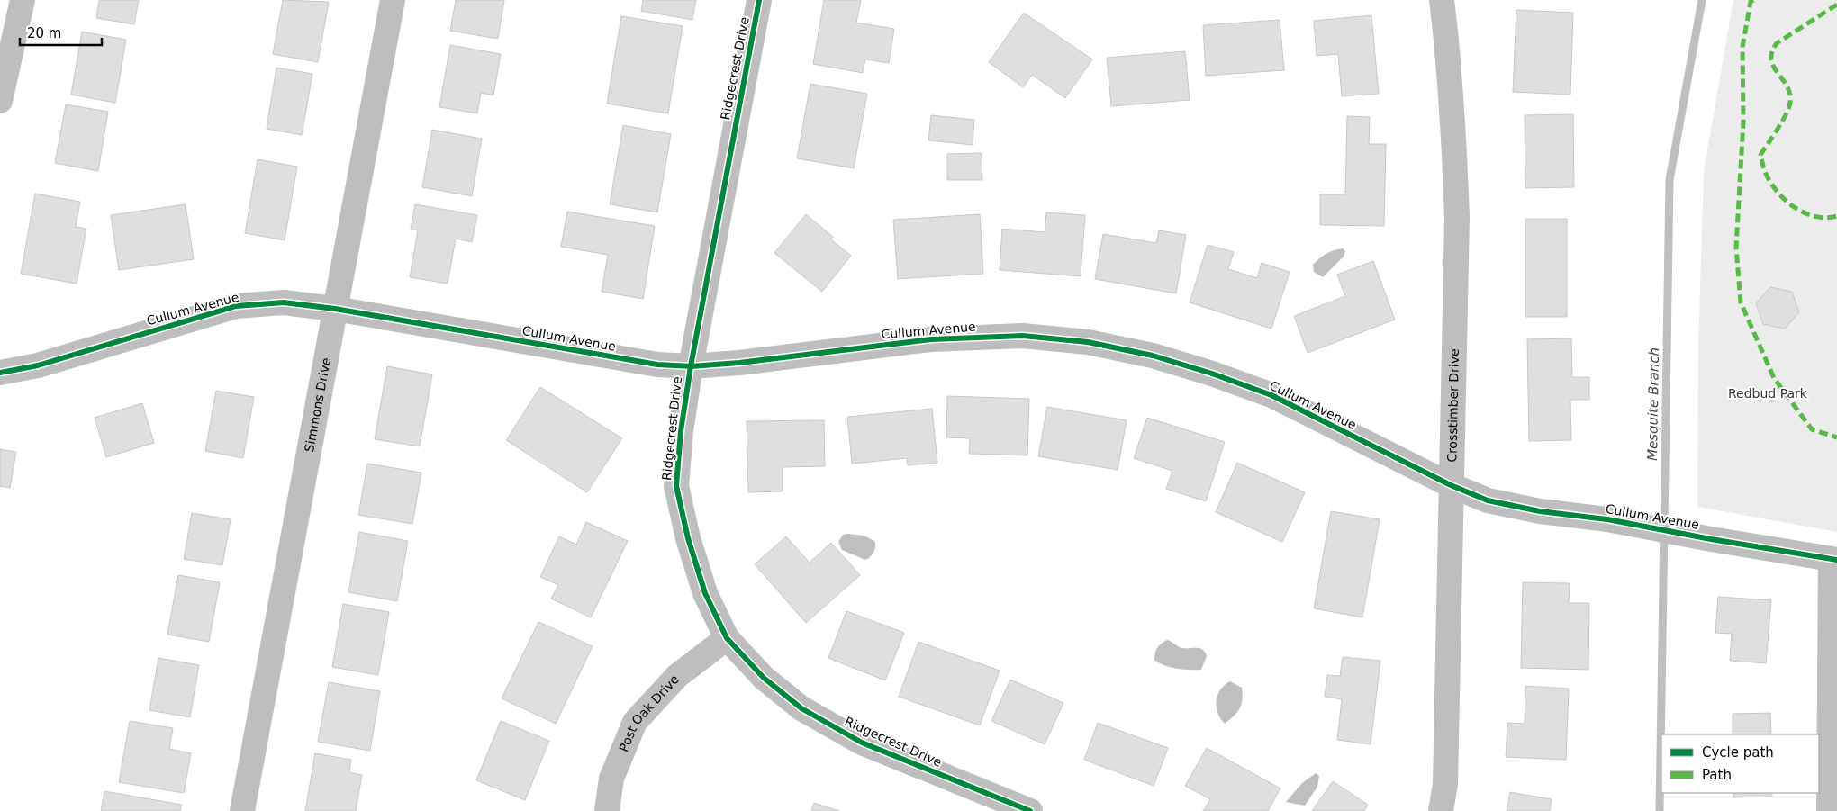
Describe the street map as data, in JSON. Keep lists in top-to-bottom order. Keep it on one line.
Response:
{"streets":{"street":["Ridgecrest Drive","Cullum Avenue","Simmons Drive","Crosstimber Drive","Post Oak Drive"]},"crossings":[["Ridgecrest Drive","Cullum Avenue"],["Ridgecrest Drive","Post Oak Drive"],["Cullum Avenue","Simmons Drive"],["Cullum Avenue","Crosstimber Drive"]],"water":["Mesquite Branch"],"parks":["Redbud Park"],"legend":["Cycle path","Path"],"scale_bar":"20 m"}
